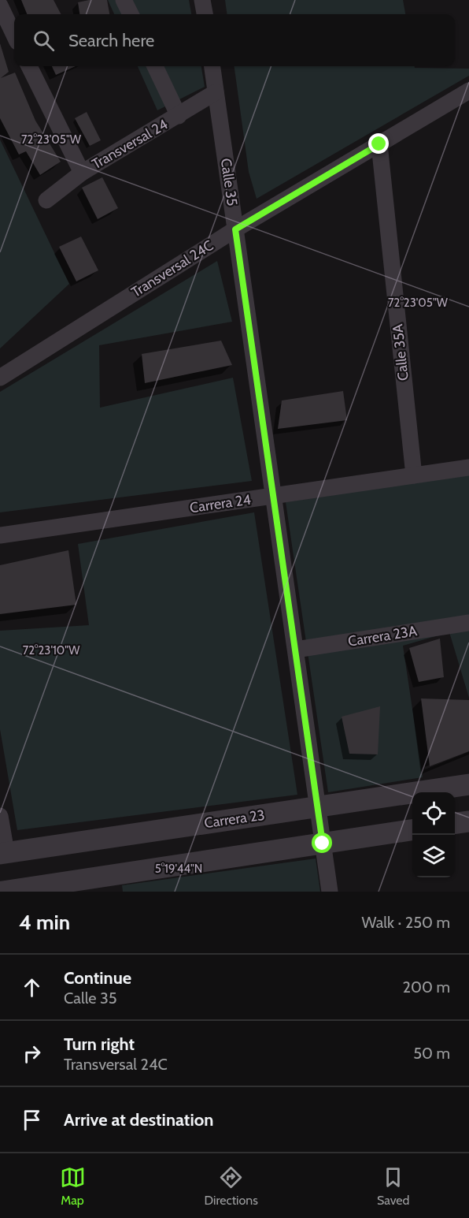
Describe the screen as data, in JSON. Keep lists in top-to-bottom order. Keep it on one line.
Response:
{"streets":{"street":["Transversal 24","Calle 35","Transversal 24C","Calle 35A","Carrera 24","Carrera 23A","Carrera 23"]},"crossings":[["Transversal 24","Calle 35"],["Calle 35","Transversal 24C"],["Calle 35","Carrera 24"],["Calle 35","Carrera 23A"],["Calle 35","Carrera 23"],["Transversal 24C","Calle 35A"],["Calle 35A","Carrera 24"]],"page":{"search":"Search here","heading":["4 min","Walk · 250 m"],"list":[["Continue","Calle 35","200 m"],["Turn right","Transversal 24C","50 m"],"Arrive at destination"],"nav":["Map","Directions","Saved"]},"coordinates":["72°23'05\"W","72°23'10\"W","5°19'44\"N"]}
